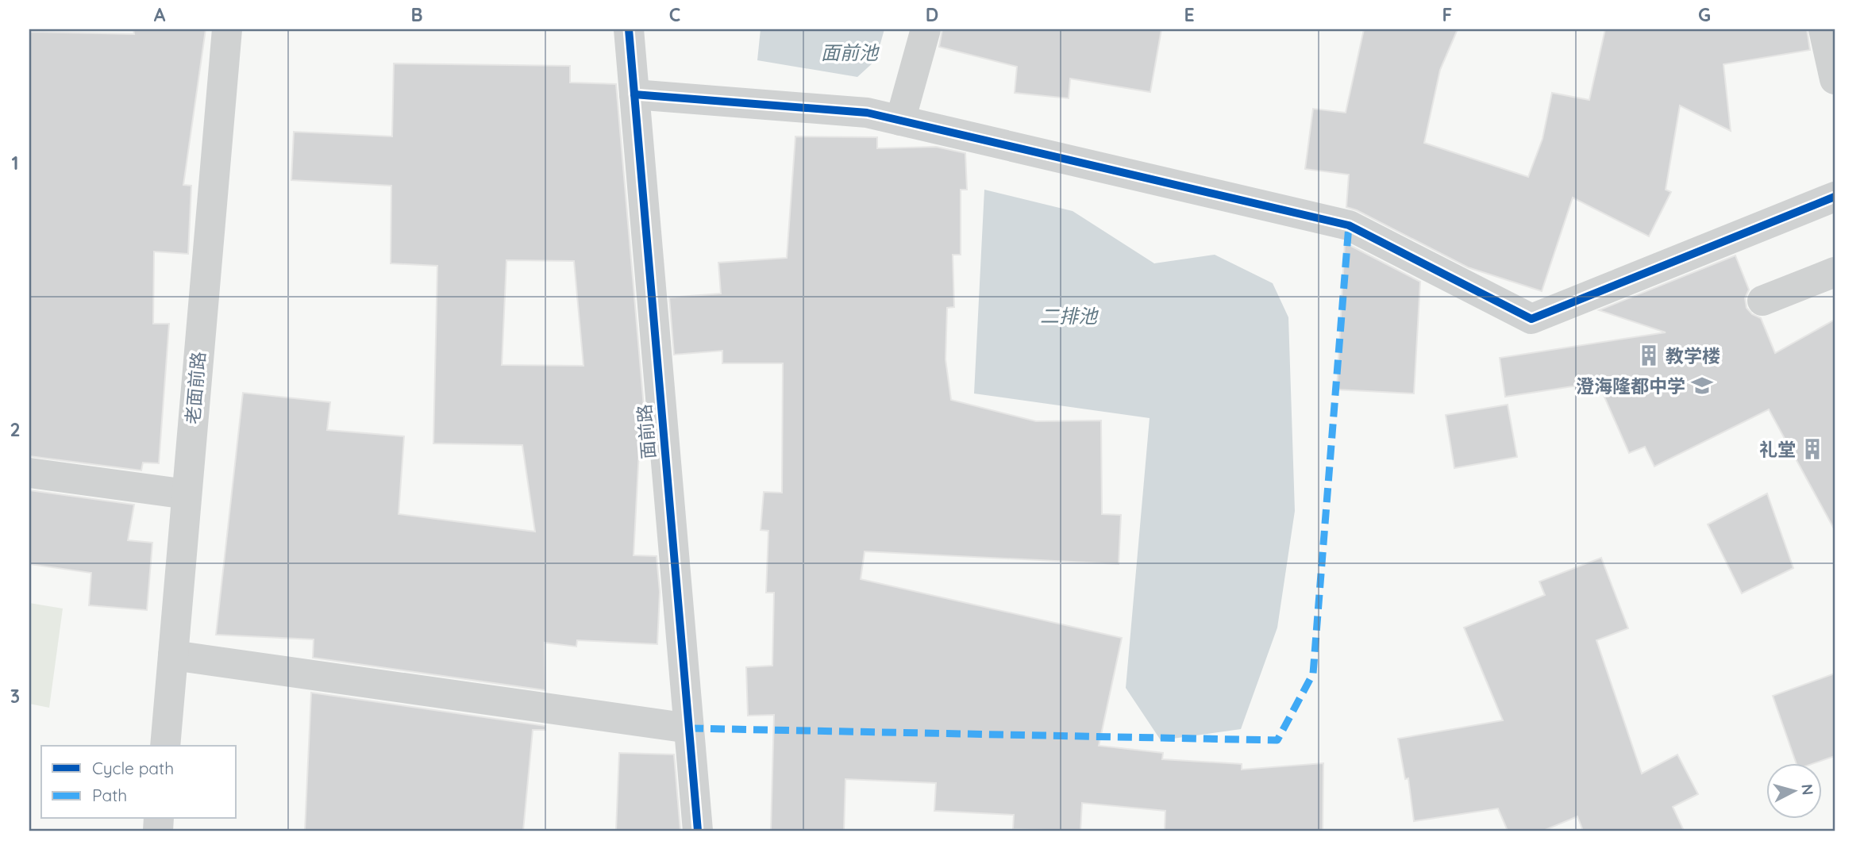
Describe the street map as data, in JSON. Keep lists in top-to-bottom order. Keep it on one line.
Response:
{"streets":{"street":["老面前路","面前路"]},"water":["面前池","二排池"],"places":{"building":["教学楼","礼堂"],"school or university":["澄海隆都中学"]},"legend":["Cycle path","Path"],"north":"right","grid":{"columns":["A","B","C","D","E","F","G"],"rows":["1","2","3"]}}
